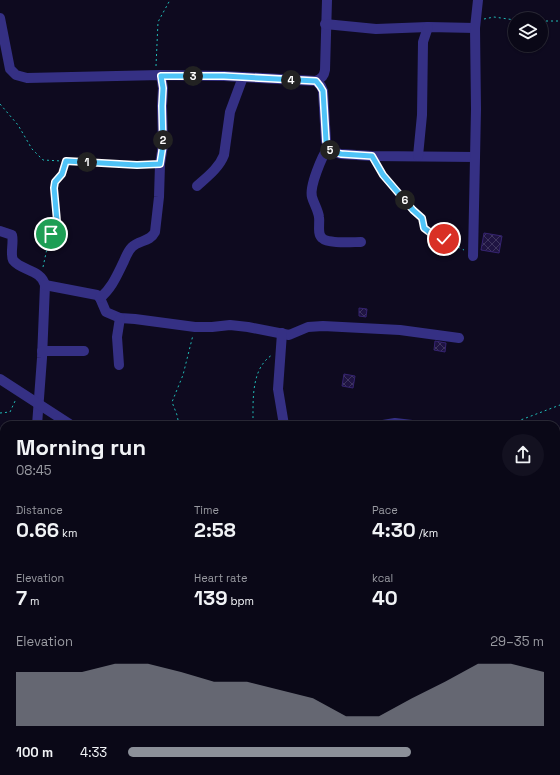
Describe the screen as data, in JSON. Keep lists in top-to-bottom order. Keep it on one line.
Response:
{"page":{"pins":["3","4","2","5","1","6"],"heading":["Morning run","08:45"],"stats":[["Distance","0.66 km"],["Time","2:58"],["Pace","4:30 /km"],["Elevation","7 m"],["Heart rate","139 bpm"],["kcal","40"]],"chart":["Elevation","29–35 m"],"list":[{"name":"100 m","note":"4:33"}]}}
